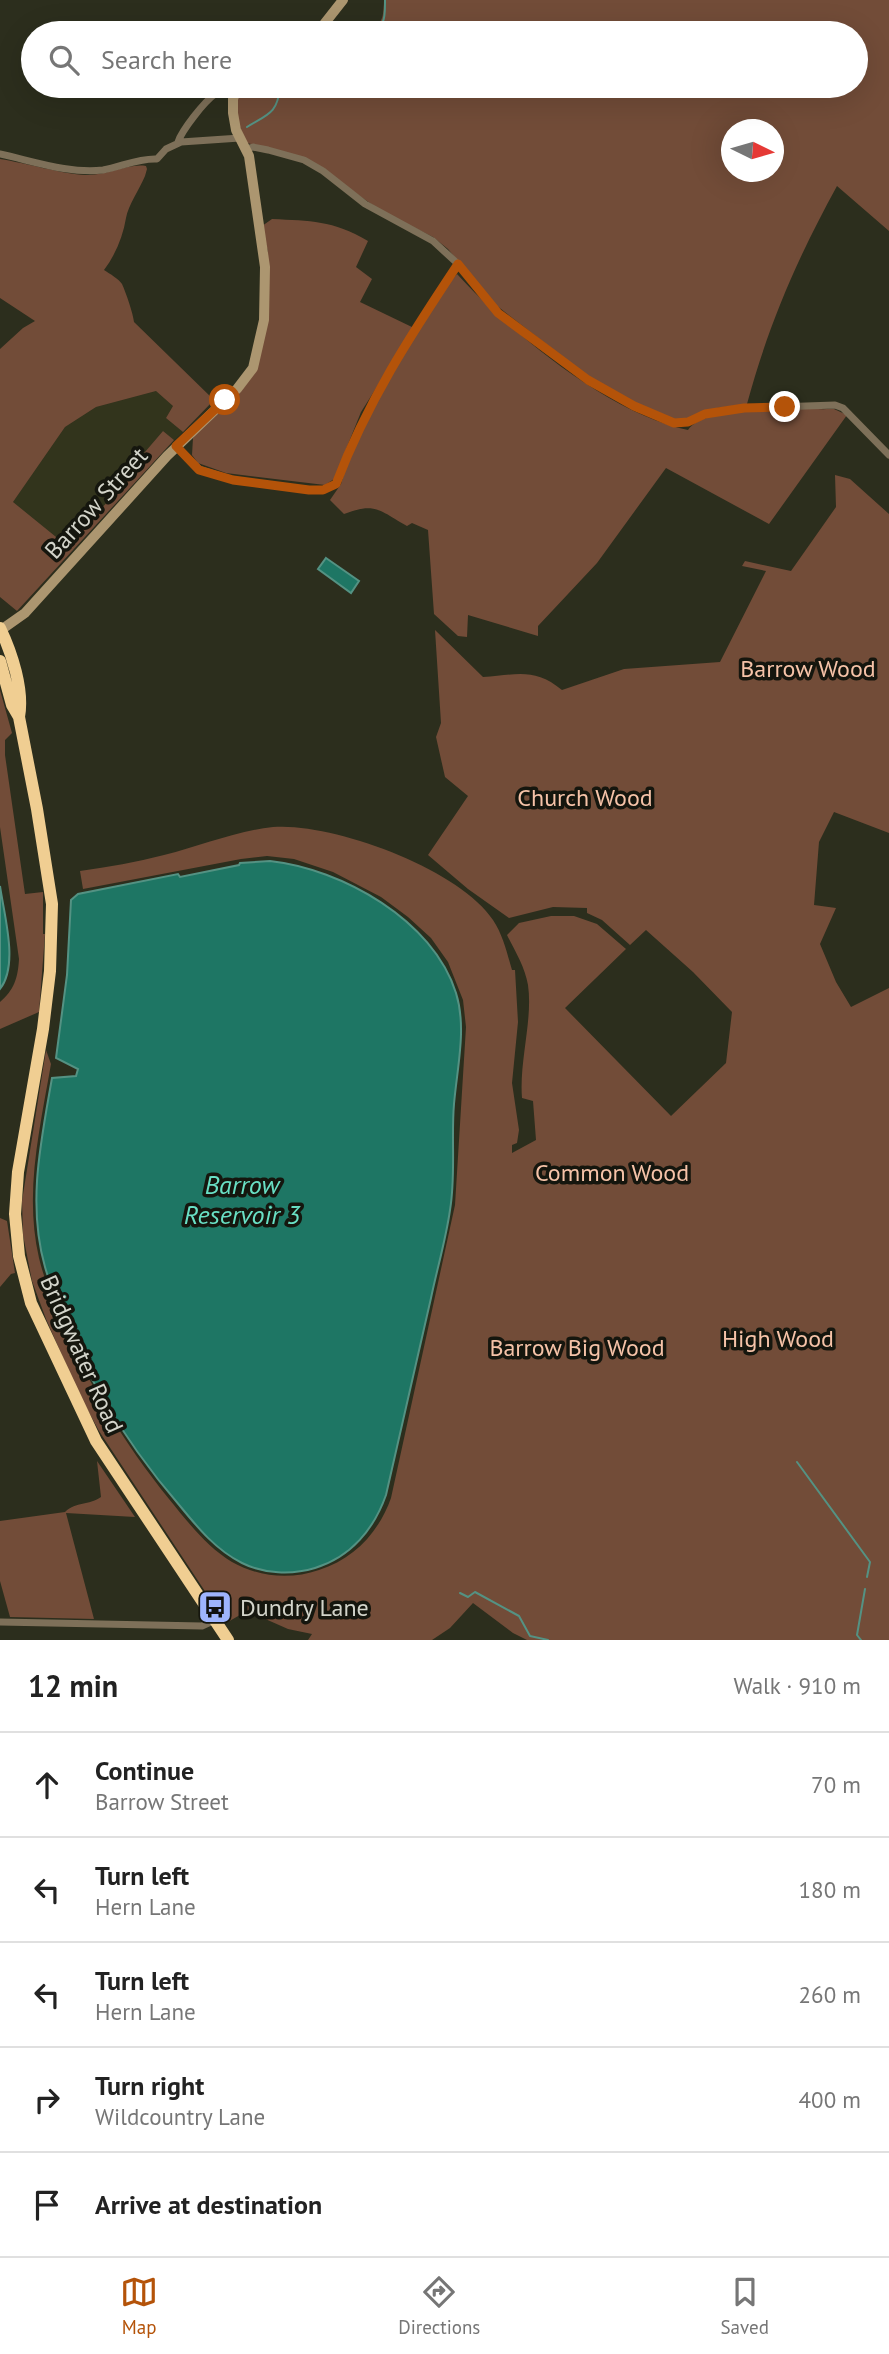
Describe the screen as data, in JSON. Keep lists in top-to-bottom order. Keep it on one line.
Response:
{"streets":{"highway":["Bridgwater Road"],"main road":["Barrow Street"]},"crossings":[["Barrow Street","Bridgwater Road"]],"water":["Barrow Reservoir 3"],"parks":["Barrow Wood","Church Wood","Common Wood","High Wood","Barrow Big Wood"],"places":{"bus stop":["Dundry Lane"]},"north":"right","page":{"search":"Search here","heading":["12 min","Walk · 910 m"],"list":[["Continue","Barrow Street","70 m"],["Turn left","Hern Lane","180 m"],["Turn left","Hern Lane","260 m"],["Turn right","Wildcountry Lane","400 m"],"Arrive at destination"],"nav":["Map","Directions","Saved"]}}
